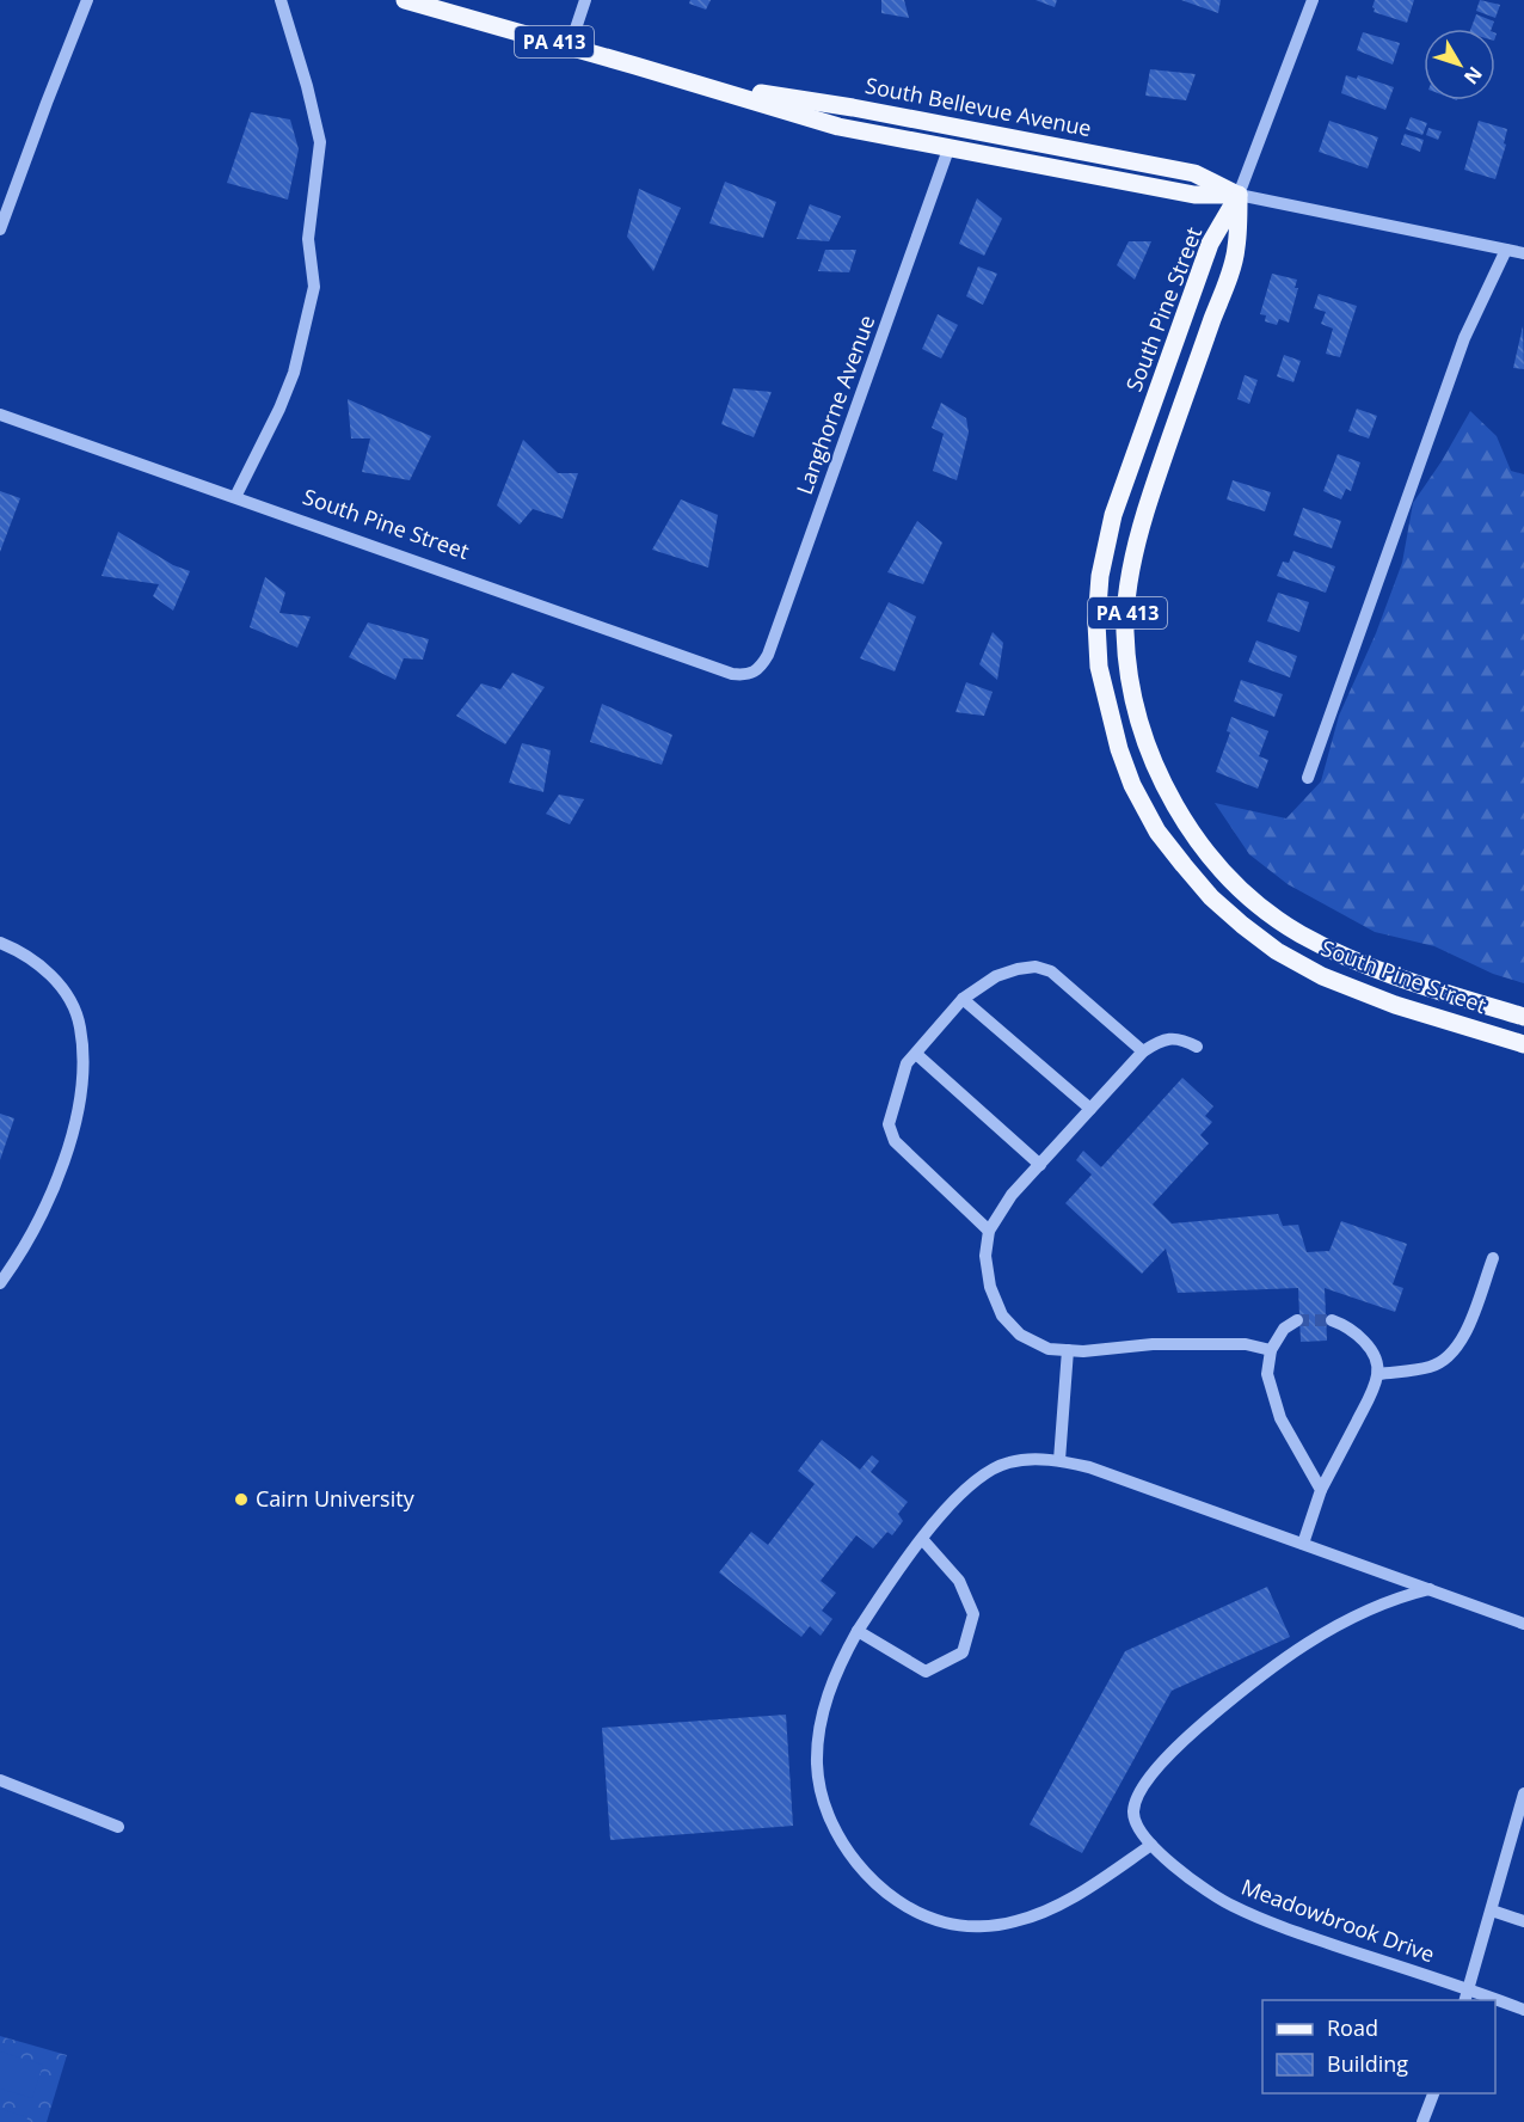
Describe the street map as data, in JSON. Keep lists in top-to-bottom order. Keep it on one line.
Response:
{"streets":{"main road":["PA 413","South Bellevue Avenue","South Pine Street"],"street":["Langhorne Avenue","Meadowbrook Drive"]},"crossings":[["South Bellevue Avenue","South Pine Street"],["South Bellevue Avenue","Langhorne Avenue"],["South Pine Street","Langhorne Avenue"]],"places":["Cairn University"],"legend":["Road","Building"],"north":"bottom right"}
